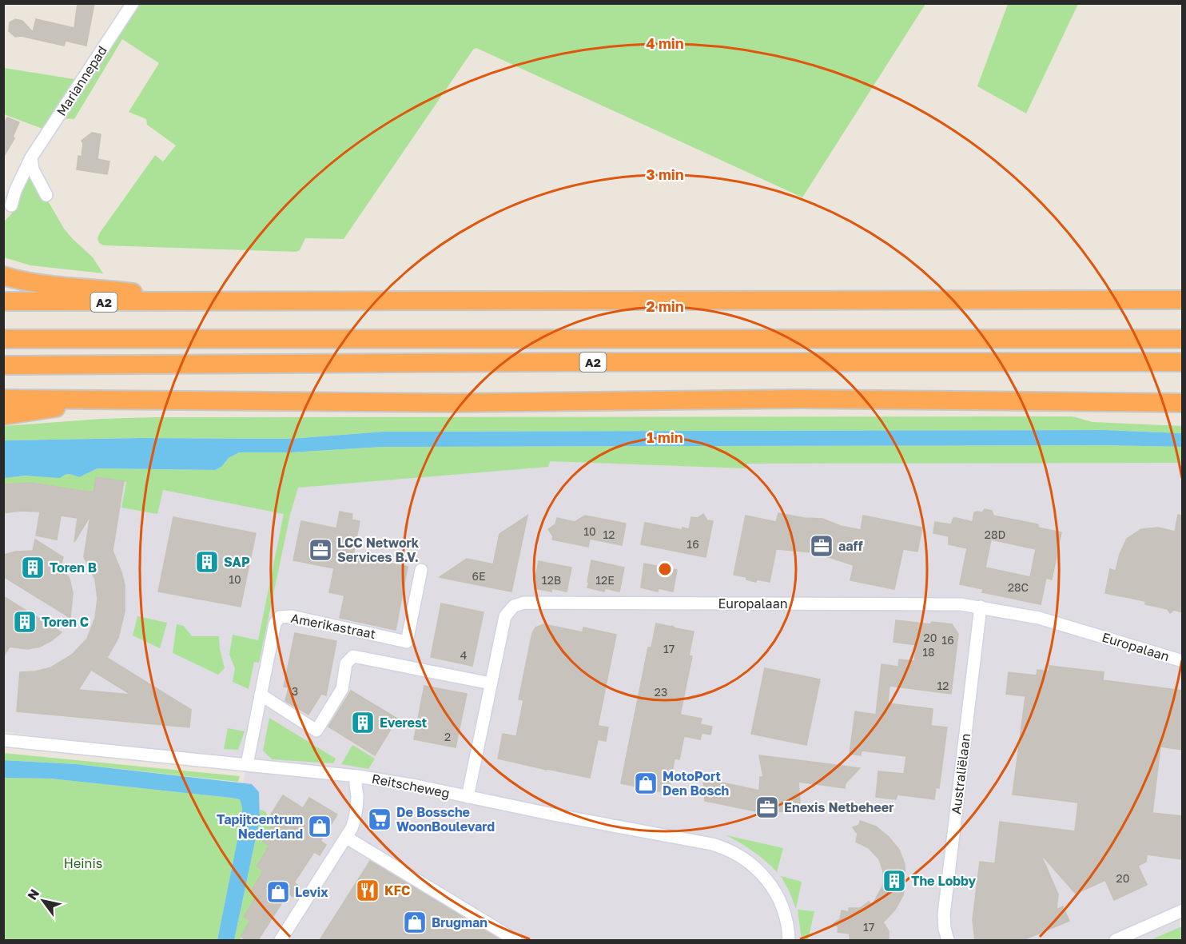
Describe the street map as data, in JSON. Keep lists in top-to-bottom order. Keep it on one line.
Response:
{"streets":{"highway":["A2"],"street":["Mariannepad","Europalaan","Amerikastraat","Australiëlaan","Reitscheweg"]},"crossings":[["Europalaan","Amerikastraat"],["Europalaan","Australiëlaan"],["Europalaan","Reitscheweg"],["Amerikastraat","Reitscheweg"]],"parks":["Heinis"],"places":{"office":["aaff","LCC Network Services B.V.","Enexis Netbeheer"],"building":["SAP","Toren B","Toren C","Everest","The Lobby"],"shop":["MotoPort Den Bosch","Tapijtcentrum Nederland","Levix","Brugman"],"supermarket":["De Bossche WoonBoulevard"],"restaurant":["KFC"]},"house_numbers":["10","12","28D","16","6E","10","12B","12E","28C","20","16","17","18","4","12","3","23","2","20","17"],"north":"top left","rings":["4 min","3 min","2 min","1 min"]}
